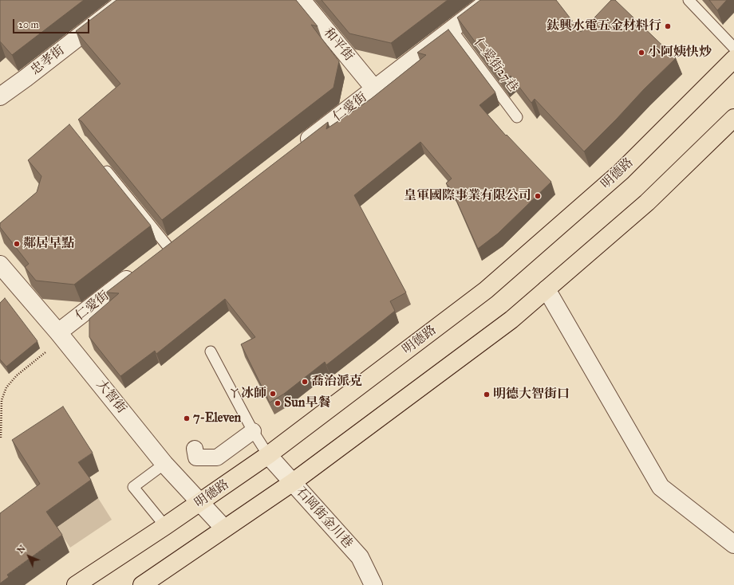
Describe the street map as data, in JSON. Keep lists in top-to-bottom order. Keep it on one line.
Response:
{"streets":{"main road":["明德路"],"street":["和平街","忠孝街","仁愛街","大智街","石岡街金川巷"],"lane":["仁愛街27巷"]},"crossings":[["和平街","仁愛街"],["仁愛街27巷","仁愛街"],["仁愛街","大智街"],["明德路","大智街"],["明德路","石岡街金川巷"]],"places":["鈦興水電五金材料行","小阿姨快炒","皇軍國際事業有限公司","鄰居早點","喬治派克","ㄚ冰師","明德大智街口","Sun早餐","7-Eleven"],"scale_bar":"20 m","north":"top left"}
